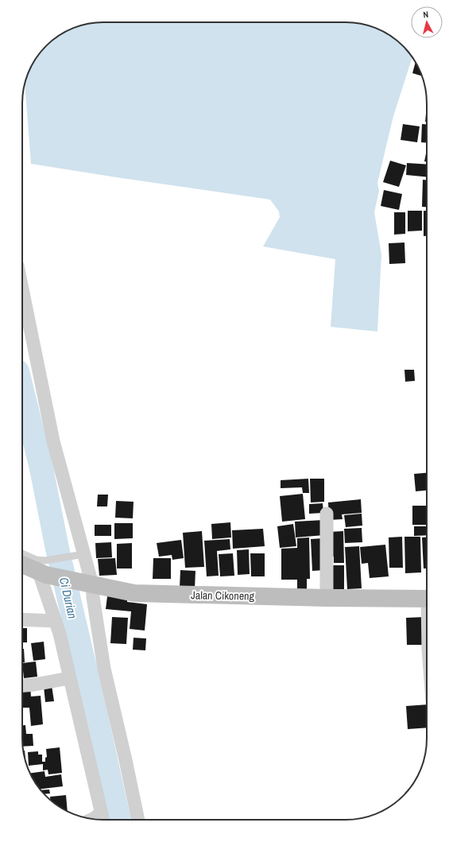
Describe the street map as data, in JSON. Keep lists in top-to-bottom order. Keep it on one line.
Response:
{"streets":{"street":["Jalan Cikoneng"]},"water":["Ci Durian"],"north":"top"}
